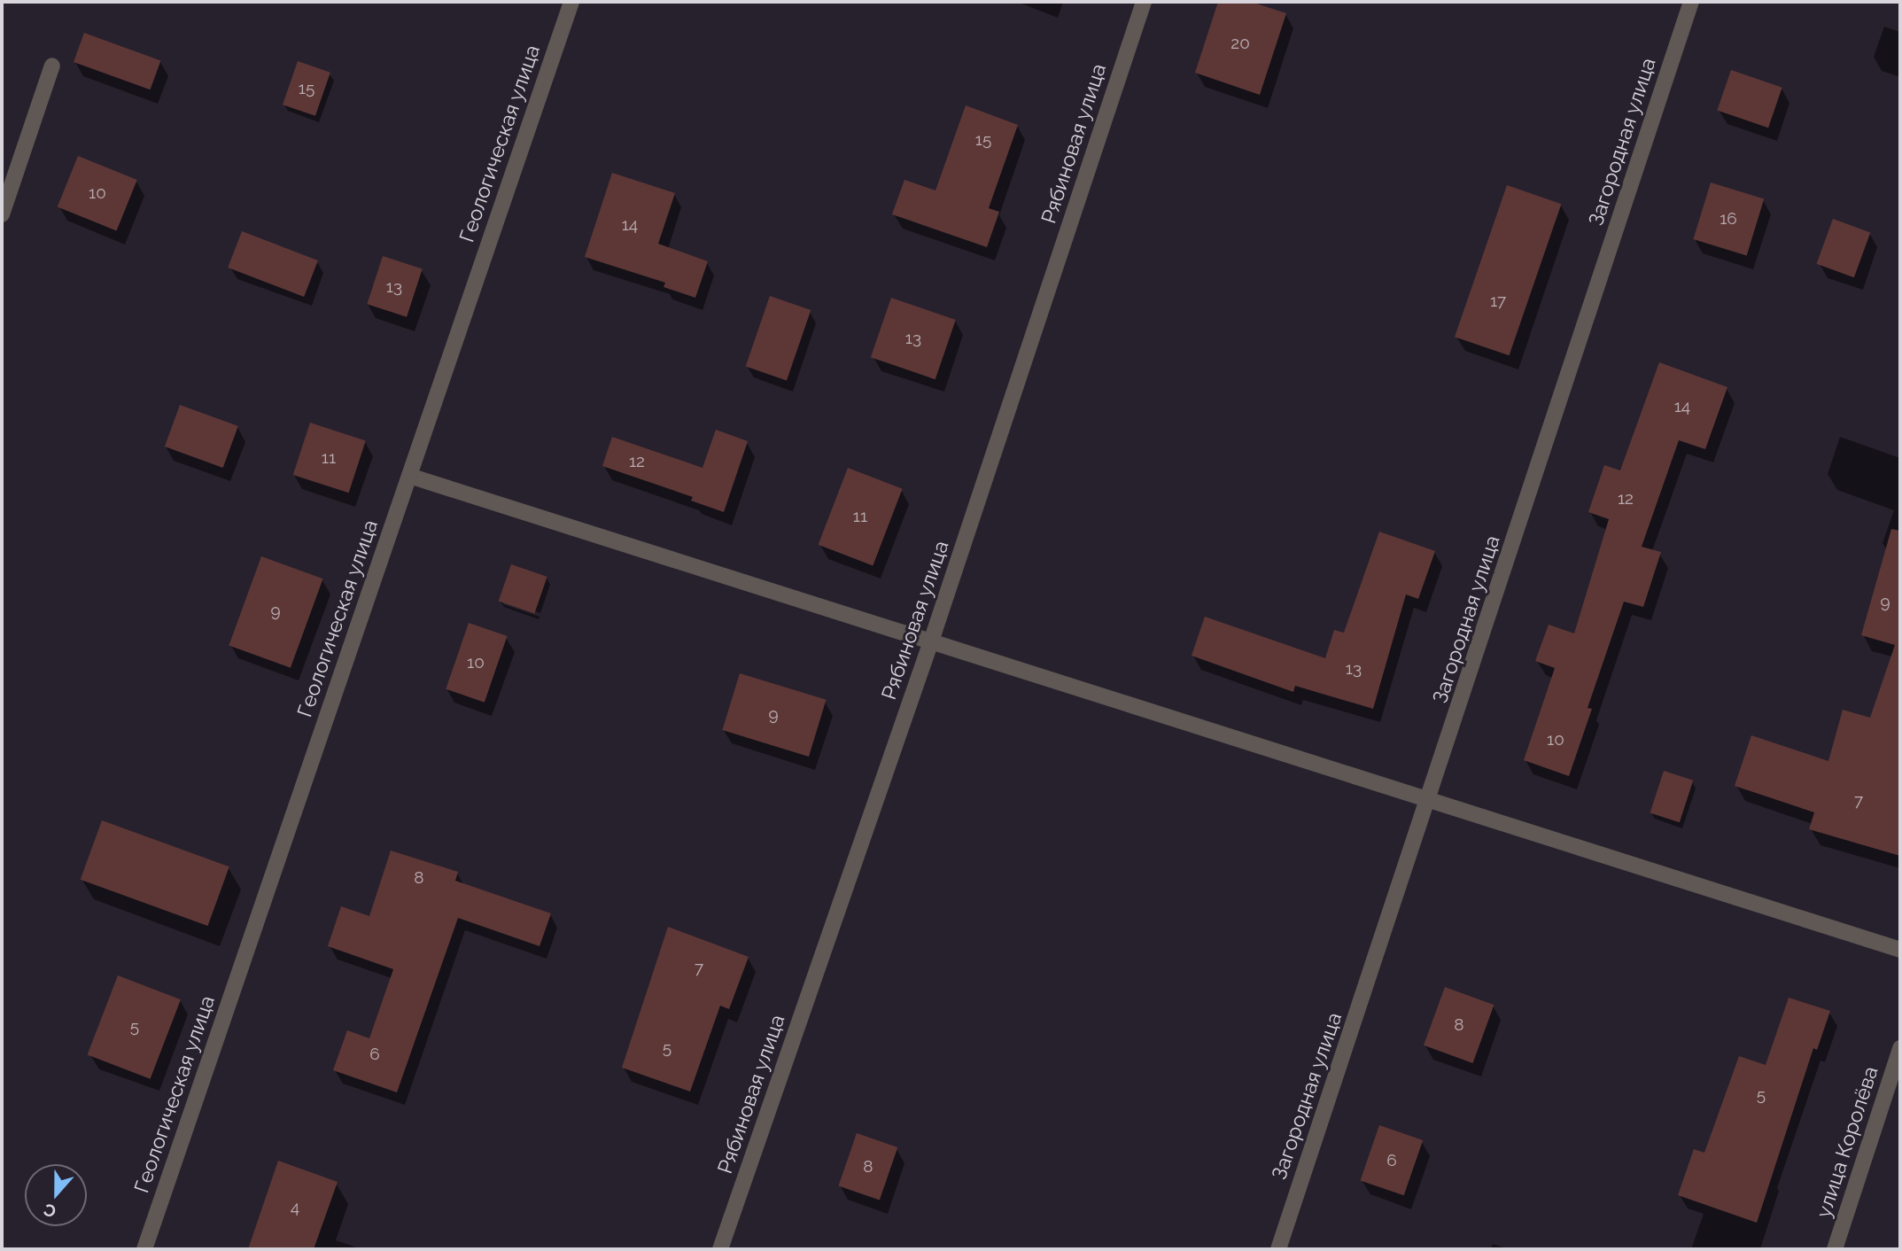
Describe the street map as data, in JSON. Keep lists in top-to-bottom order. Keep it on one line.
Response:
{"streets":{"street":["Загородная улица","Геологическая улица","Рябиновая улица","улица Королёва"]},"house_numbers":["20","15","15","10","16","14","13","17","13","14","11","12","12","11","9","9","10","13","9","10","7","8","7","8","5","5","6","5","6","8","4"],"north":"bottom"}
